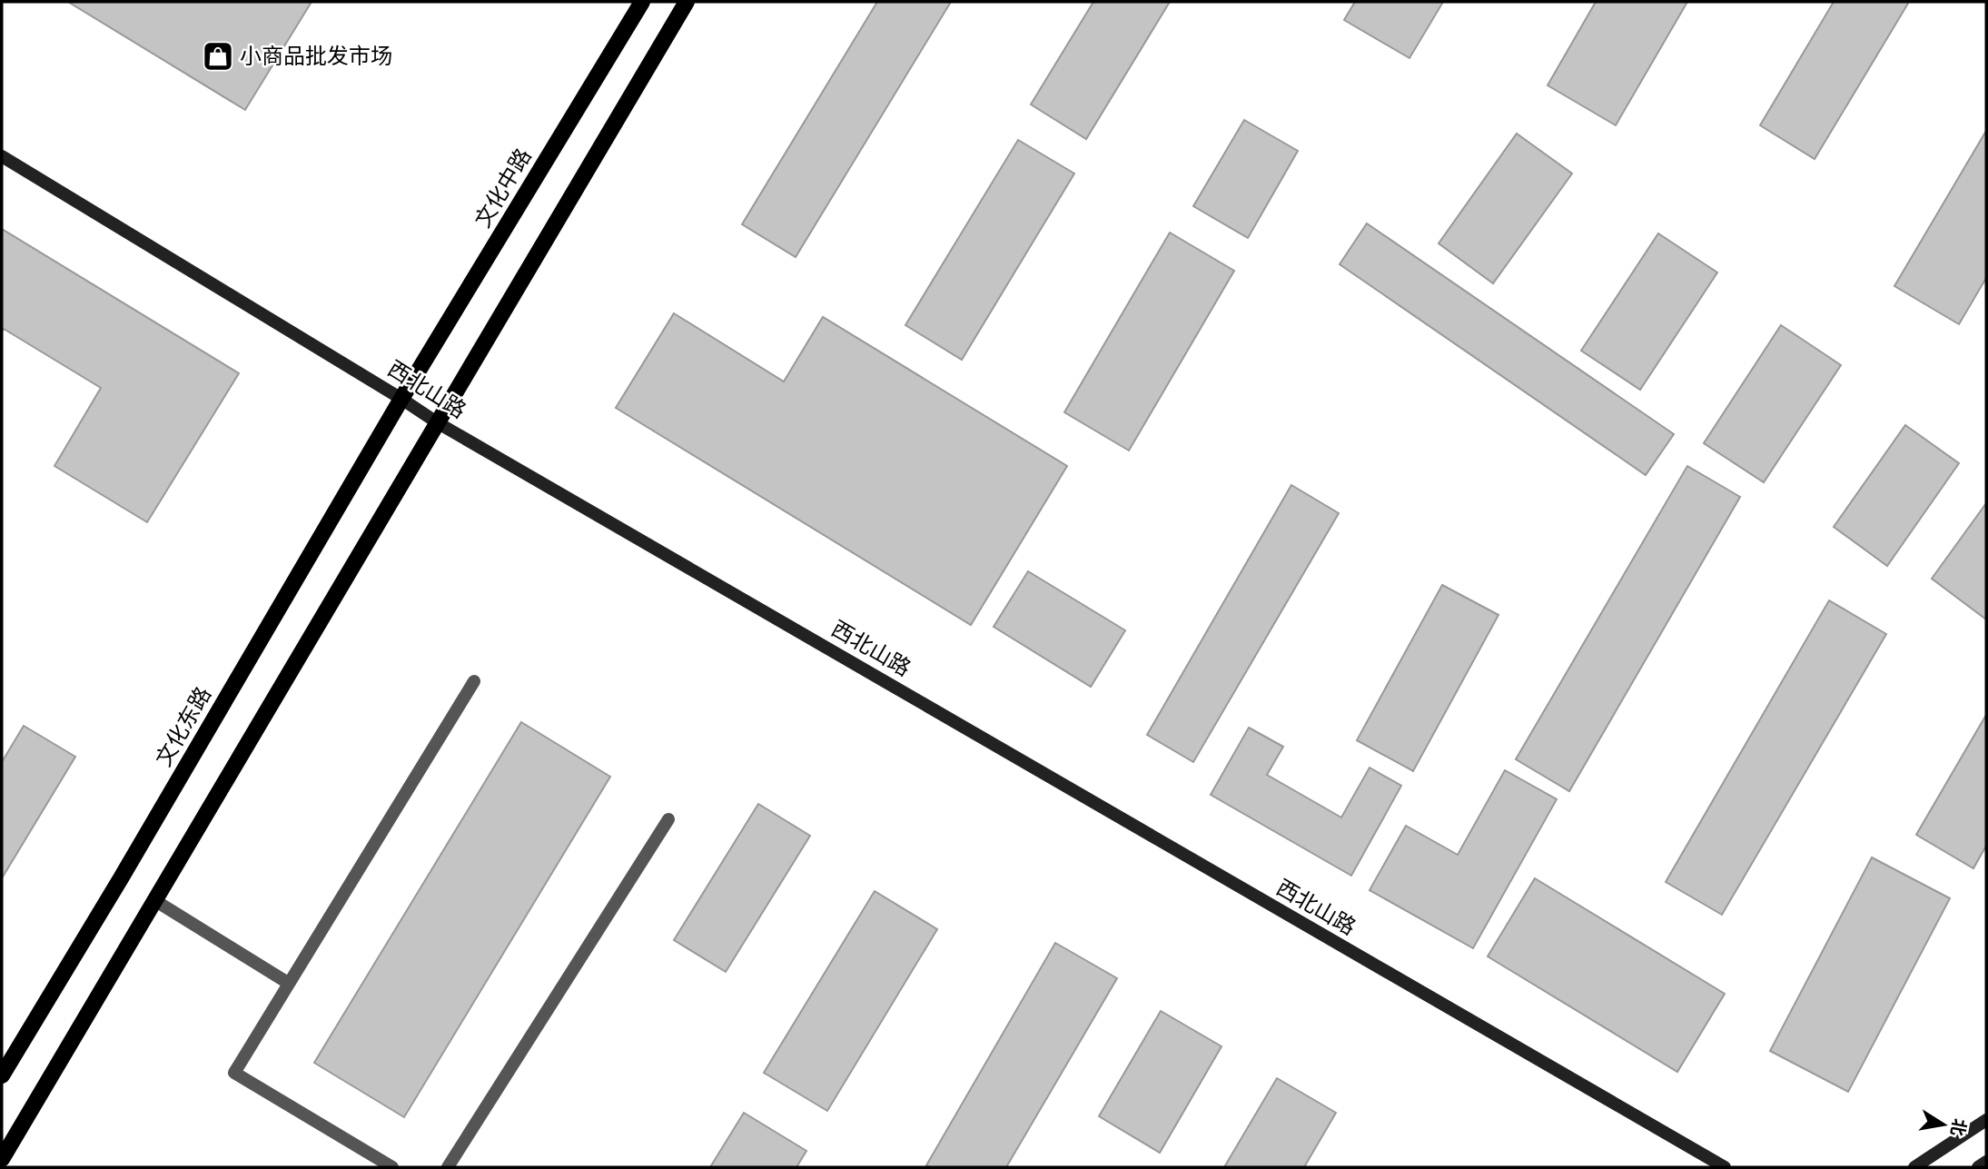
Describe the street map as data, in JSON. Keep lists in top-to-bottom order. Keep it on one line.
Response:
{"streets":{"main road":["文化中路","西北山路","文化东路"]},"crossings":[["文化中路","西北山路"],["文化中路","文化东路"],["西北山路","文化东路"]],"places":{"shop":["小商品批发市场"]},"north":"right"}
